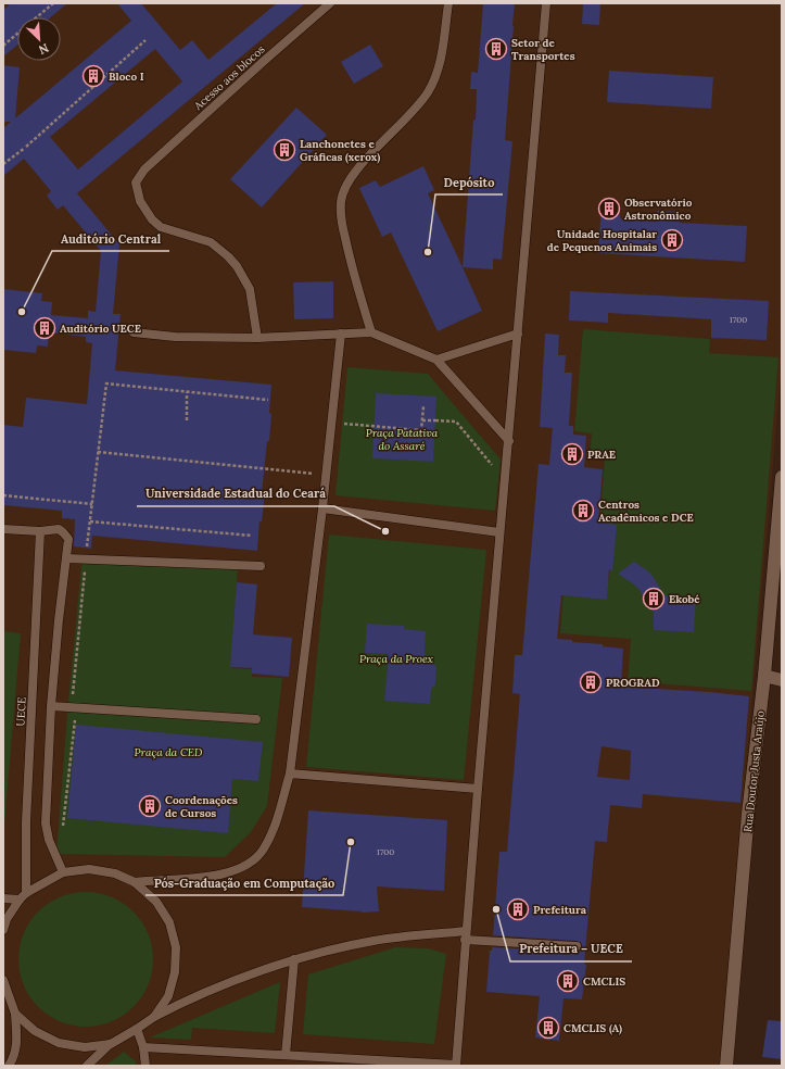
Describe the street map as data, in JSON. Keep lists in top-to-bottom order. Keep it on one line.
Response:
{"streets":{"street":["Rua Doutor Justa Araújo"],"lane":["Acesso aos blocos","UECE"]},"parks":["Praça Patativa do Assaré","Praça da Proex","Praça da CED"],"places":{"building":["Setor de Transportes","Bloco I","Lanchonetes e Gráficas (xerox)","Observatório Astronômico","Unidade Hospitalar de Pequenos Animais","Auditório UECE","PRAE","Centros Acadêmicos e DCE","Ekobé","PROGRAD","Coordenações de Cursos","Prefeitura","CMCLIS","CMCLIS (A)"],"other":["Depósito","Auditório Central","Universidade Estadual do Ceará","Pós-Graduação em Computação","Prefeitura – UECE"]},"house_numbers":["1700","1700"],"north":"bottom right"}
